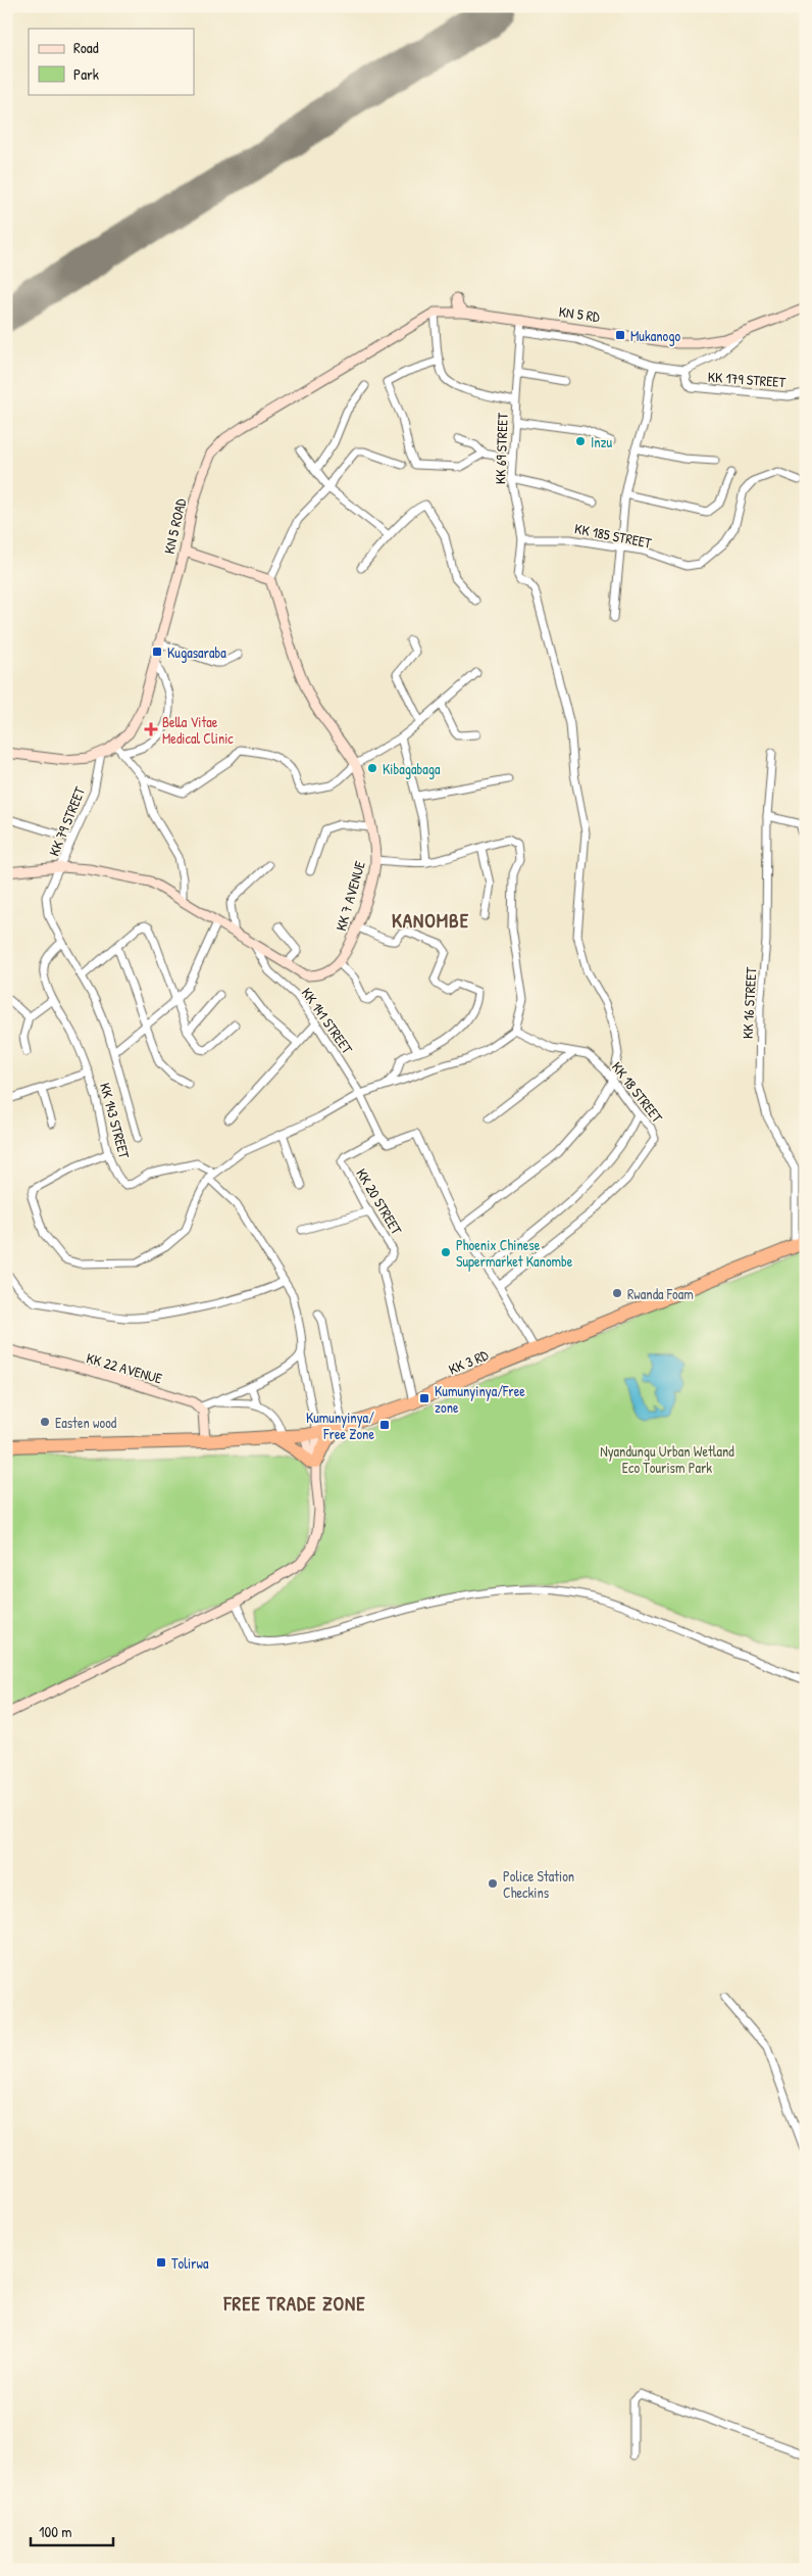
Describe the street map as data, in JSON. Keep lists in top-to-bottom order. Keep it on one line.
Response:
{"streets":{"highway":["KK 3 RD"],"main road":["KN 5 RD","KN 5 ROAD","KK 7 AVENUE","KK 22 AVENUE"],"street":["KK 179 STREET","KK 69 STREET","KK 185 STREET","KK 79 STREET","KK 16 STREET","KK 141 STREET","KK 18 STREET","KK 143 STREET","KK 20 STREET"]},"crossings":[["KN 5 RD","KK 69 STREET"],["KN 5 RD","KN 5 ROAD"],["KK 69 STREET","KK 185 STREET"],["KK 69 STREET","KK 18 STREET"],["KN 5 ROAD","KK 79 STREET"],["KK 79 STREET","KK 7 AVENUE"],["KK 7 AVENUE","KK 141 STREET"],["KK 16 STREET","KK 3 RD"],["KK 20 STREET","KK 3 RD"]],"districts":["KANOMBE","FREE TRADE ZONE"],"parks":["Nyandungu Urban Wetland Eco Tourism Park"],"places":{"transit":["Mukanogo","Kugasaraba","Kumunyinya/Free zone","Kumunyinya/ Free Zone","Tolirwa"],"other":["Inzu","Kibagabaga","Phoenix Chinese Supermarket Kanombe","Rwanda Foam","Easten wood","Police Station Checkins"],"health":["Bella Vitae Medical Clinic"]},"legend":["Road","Park"],"scale_bar":"100 m"}
